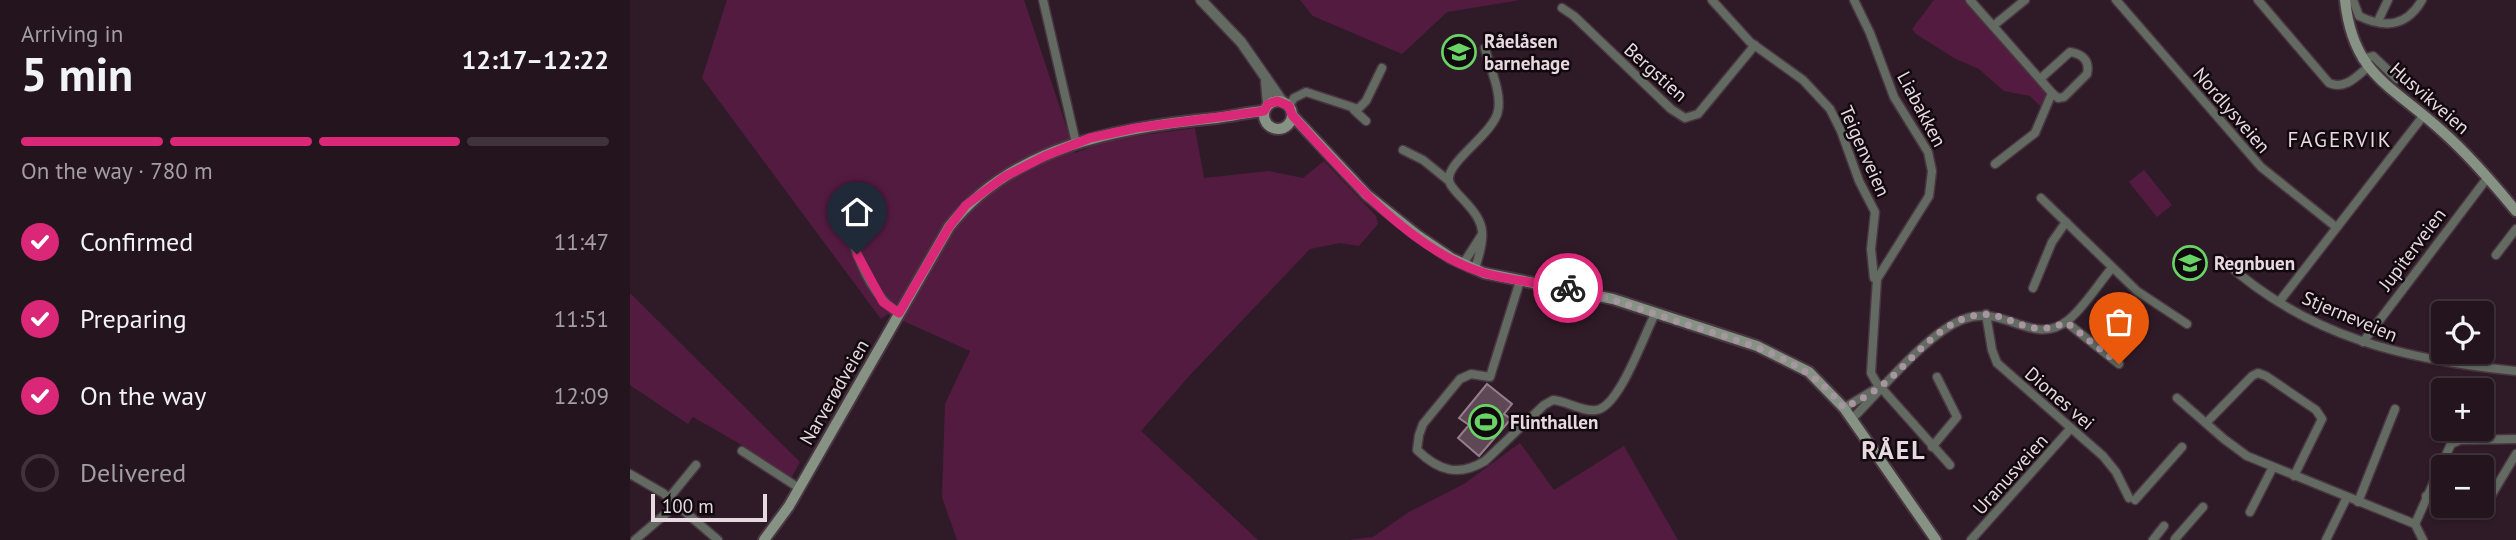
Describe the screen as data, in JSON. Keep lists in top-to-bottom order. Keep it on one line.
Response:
{"streets":{"main road":["Husvikveien","Narverødveien"],"street":["Bergstien","Liabakken","Nordlysveien","Teigenveien","Jupiterveien","Stjerneveien","Diones vei","Uranusveien"]},"crossings":[["Bergstien","Teigenveien"],["Husvikveien","Jupiterveien"],["Liabakken","Teigenveien"],["Jupiterveien","Stjerneveien"],["Diones vei","Uranusveien"]],"districts":["FAGERVIK","RÅEL"],"places":{"school or university":["Råelåsen barnehage","Regnbuen"],"sports":["Flinthallen"]},"scale_bar":"100 m","page":{"heading":["5 min","Arriving in","12:17–12:22"],"bar":"On the way · 780 m","list":[["Confirmed","11:47"],["Preparing","11:51"],["On the way","12:09"],"Delivered"],"map_buttons":["+","−"],"scale":"100 m"}}
